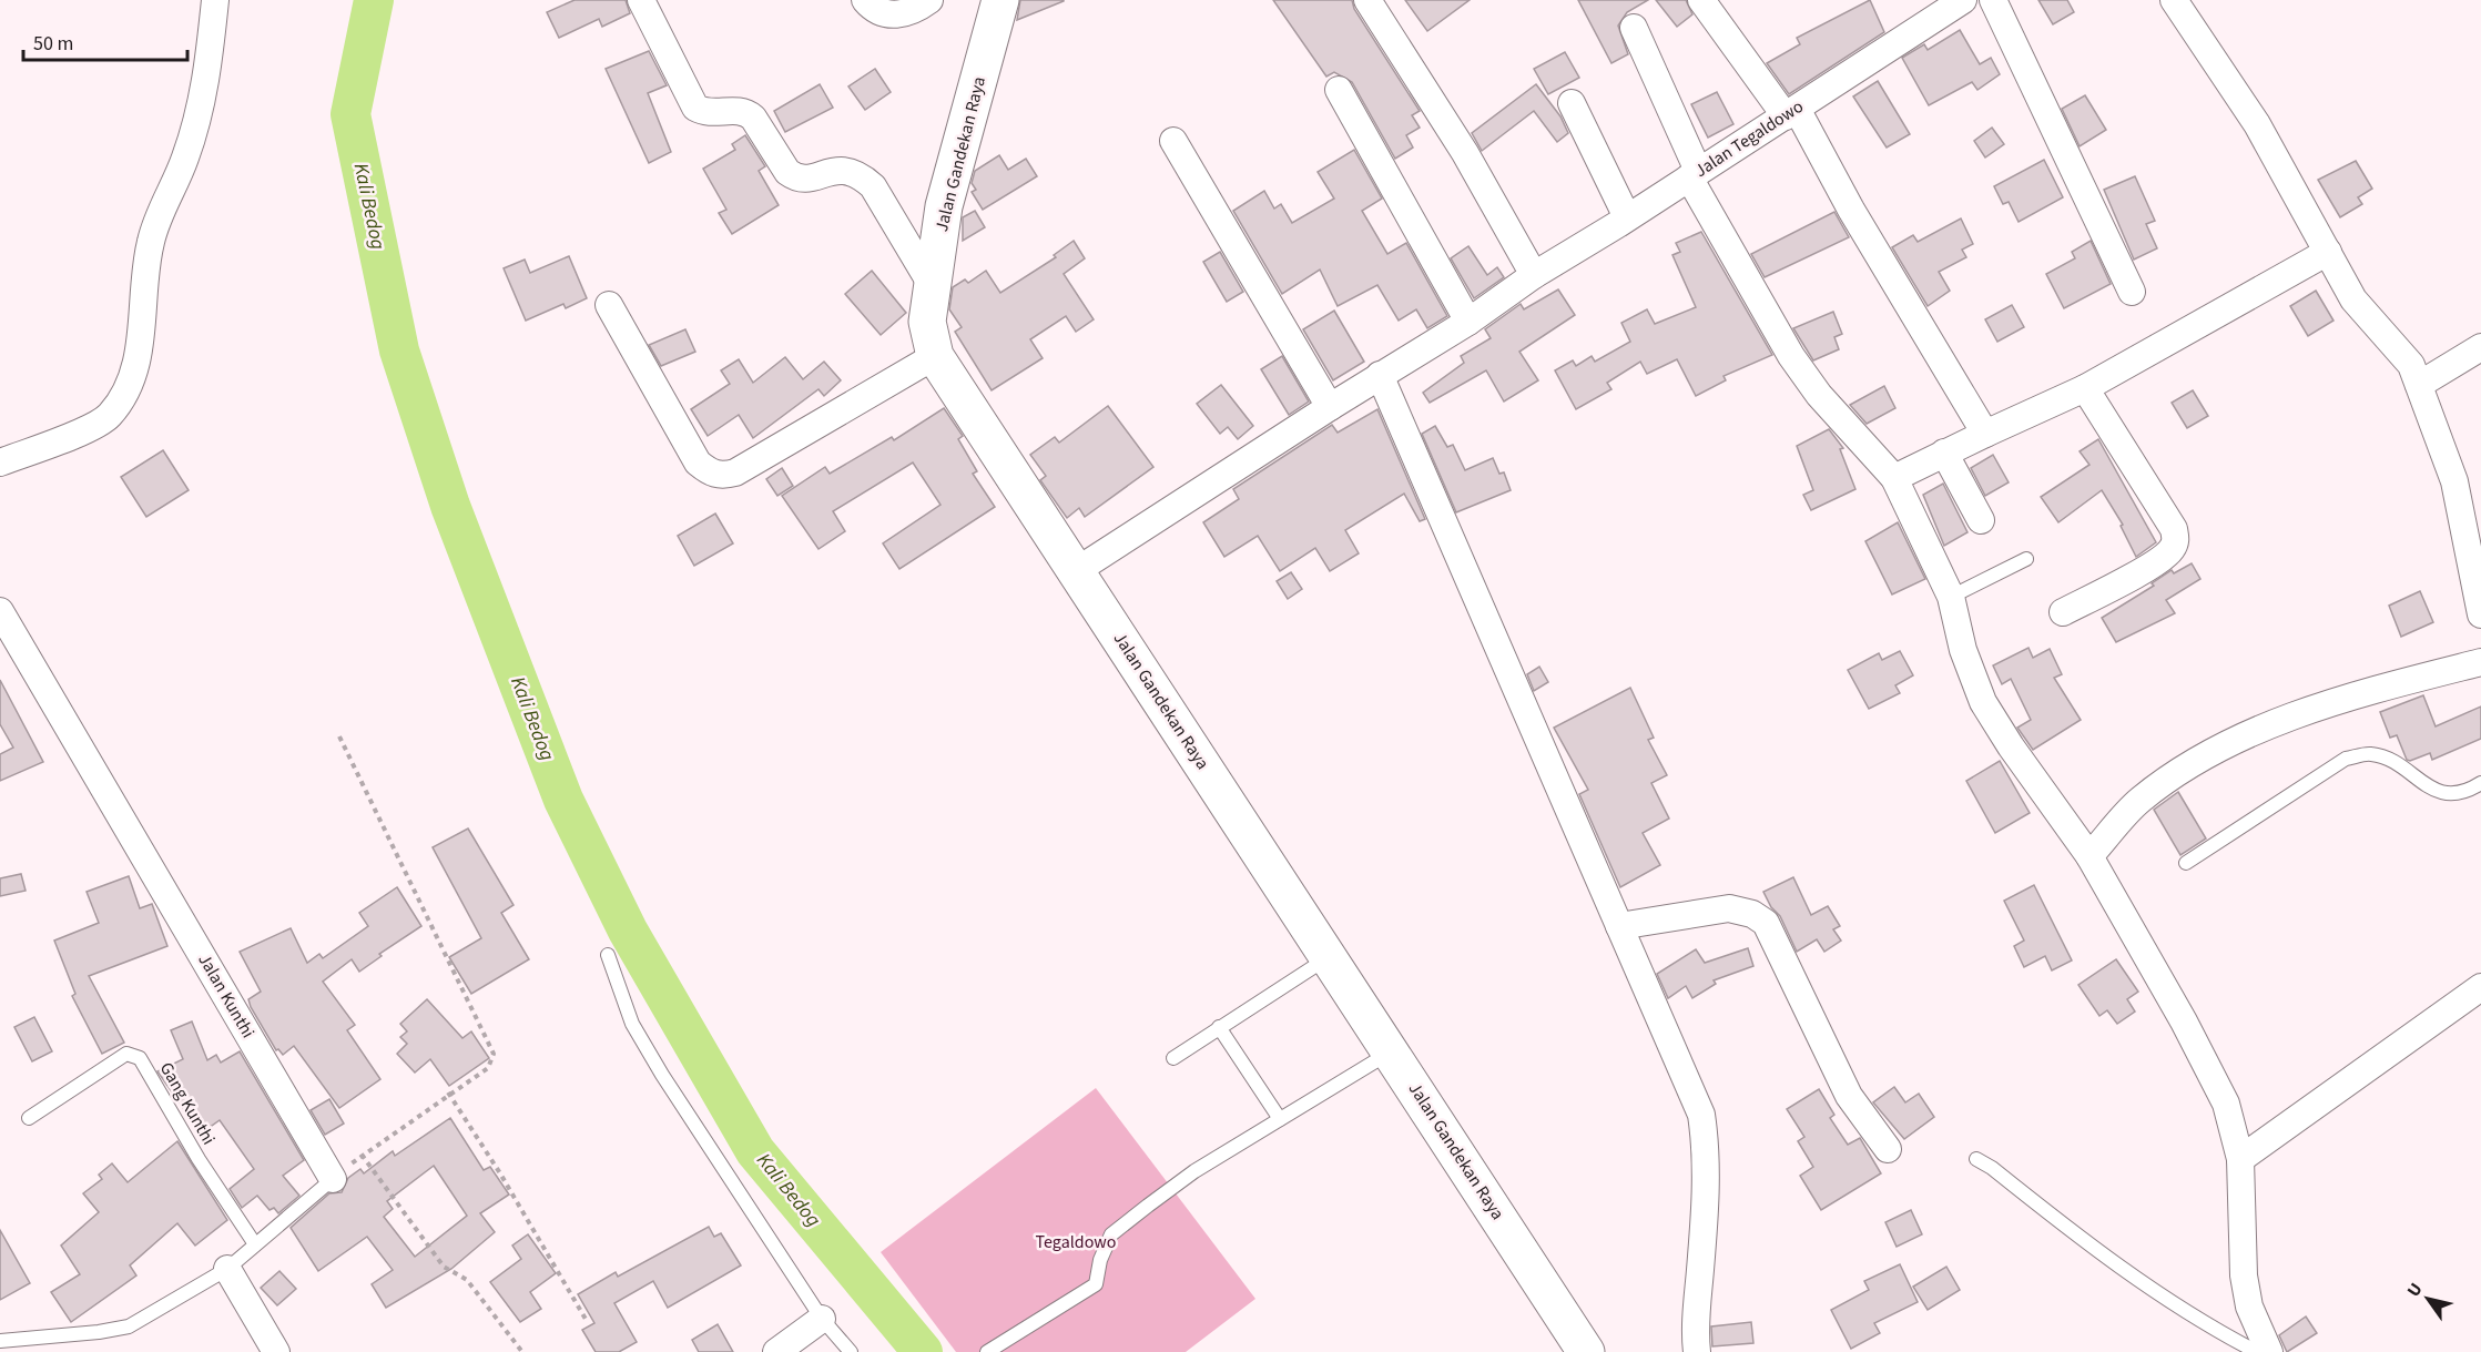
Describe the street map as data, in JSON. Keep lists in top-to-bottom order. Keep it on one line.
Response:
{"streets":{"street":["Jalan Tegaldowo","Jalan Gandekan Raya","Jalan Kunthi"],"lane":["Gang Kunthi"]},"crossings":[["Jalan Tegaldowo","Jalan Gandekan Raya"]],"water":["Kali Bedog"],"parks":["Tegaldowo"],"scale_bar":"50 m","north":"top left"}
